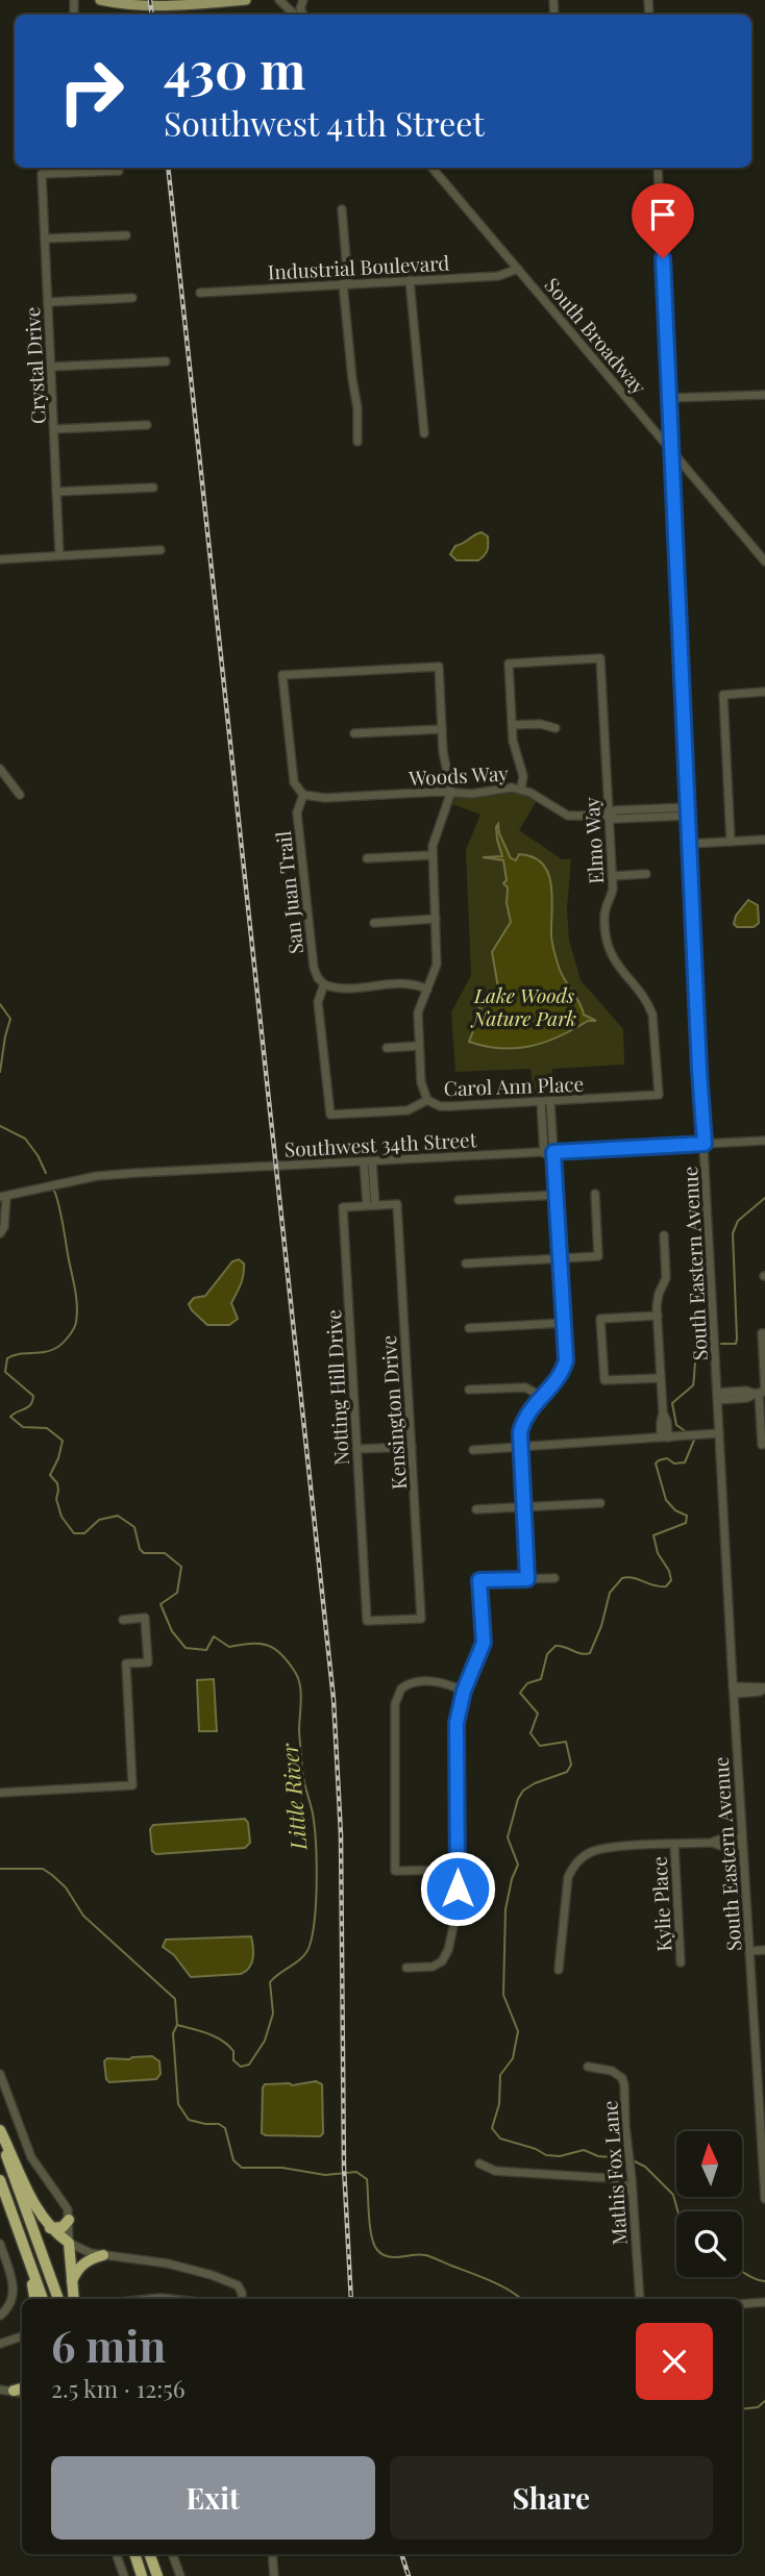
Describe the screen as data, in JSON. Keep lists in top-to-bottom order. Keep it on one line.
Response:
{"streets":{"street":["Industrial Boulevard","South Broadway","Crystal Drive","Woods Way","Elmo Way","San Juan Trail","Carol Ann Place","Southwest 34th Street","South Eastern Avenue","Notting Hill Drive","Kensington Drive","Kylie Place","Mathis Fox Lane"]},"crossings":[["Industrial Boulevard","South Broadway"],["South Broadway","South Eastern Avenue"],["Woods Way","Elmo Way"],["Woods Way","San Juan Trail"],["Woods Way","South Eastern Avenue"],["Elmo Way","Carol Ann Place"],["San Juan Trail","Carol Ann Place"],["Southwest 34th Street","South Eastern Avenue"],["Notting Hill Drive","Kensington Drive"]],"water":["Little River"],"parks":["Lake Woods Nature Park"],"north":"top","page":{"turn":["430 m","Southwest 41th Street"],"heading":["6 min","2.5 km · 12:56"],"buttons":["Exit","Share"]}}
